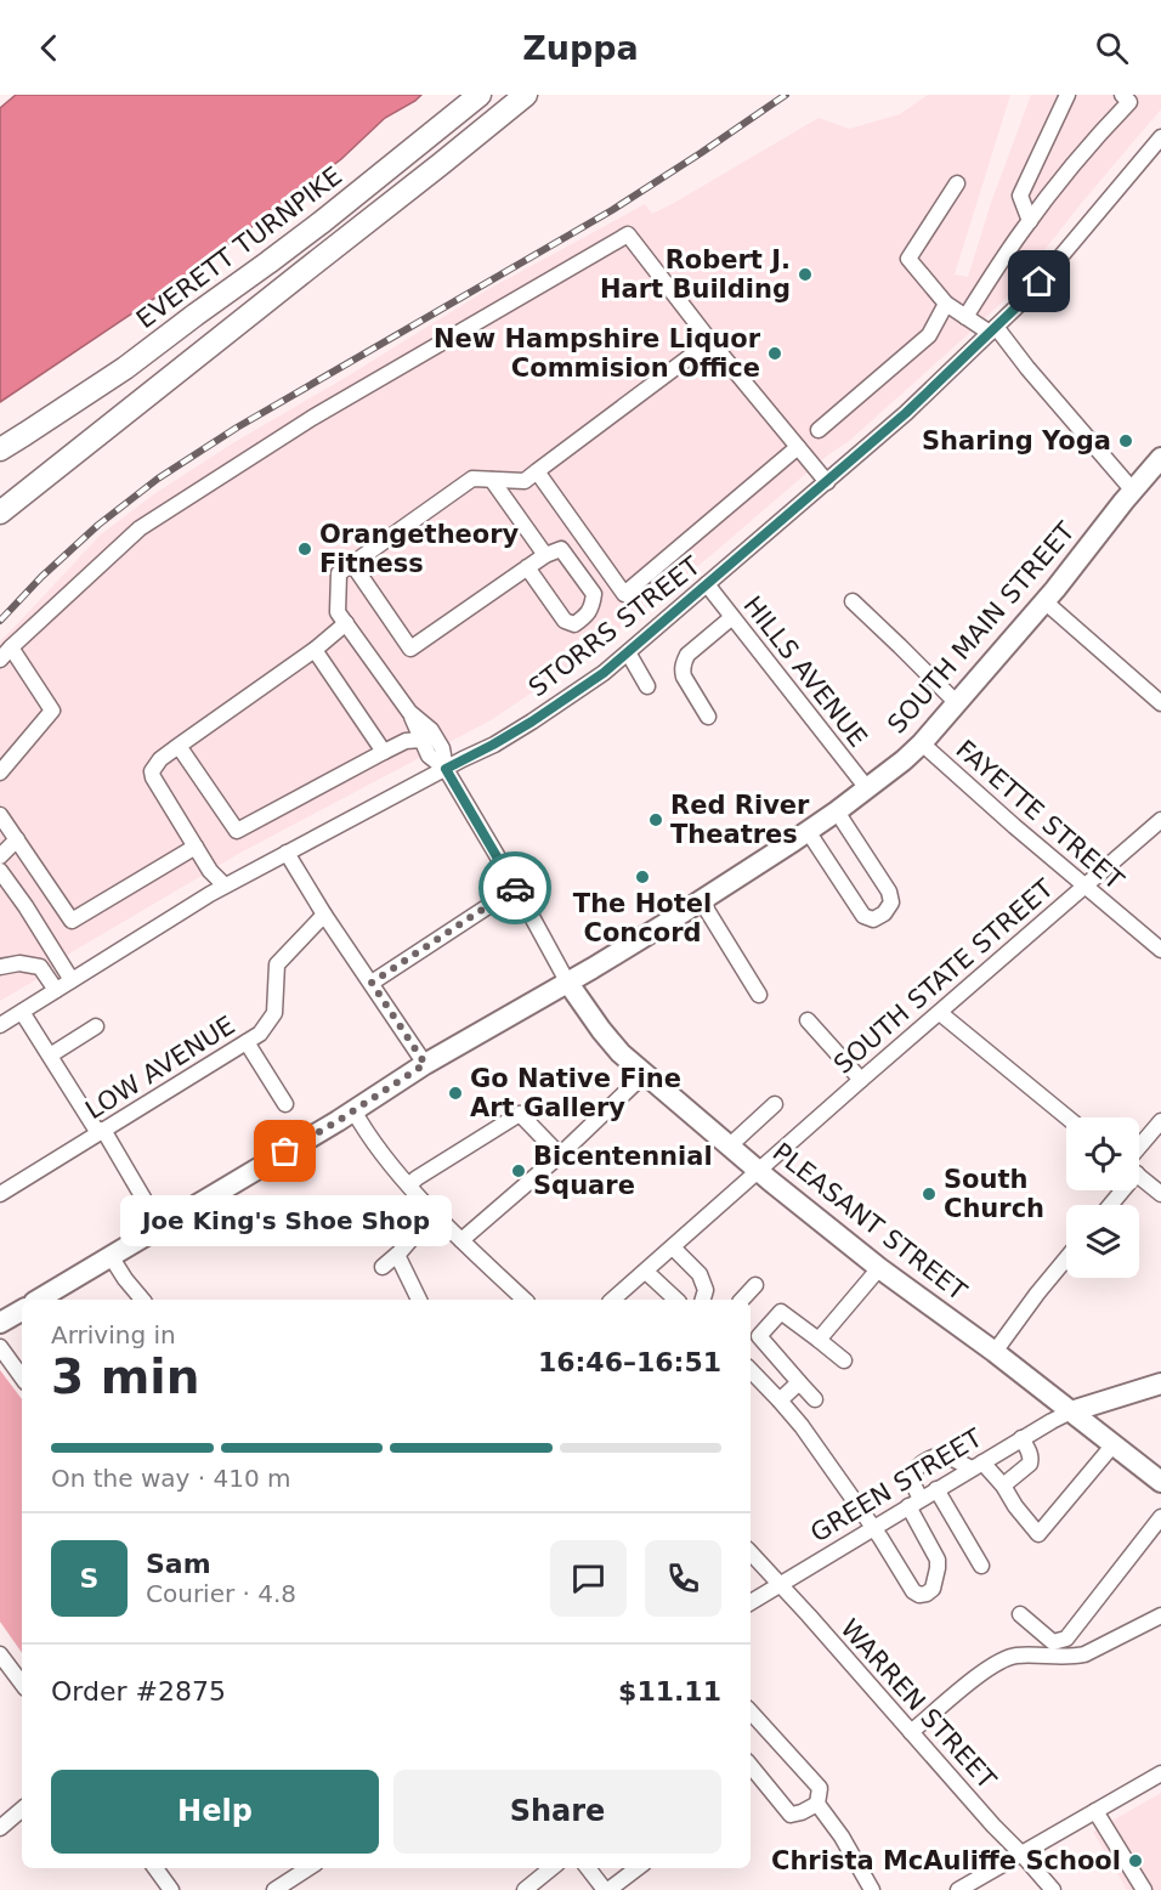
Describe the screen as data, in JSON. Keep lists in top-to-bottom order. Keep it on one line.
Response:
{"streets":{"highway":["EVERETT TURNPIKE"],"main road":["SOUTH MAIN STREET","PLEASANT STREET"],"street":["STORRS STREET","HILLS AVENUE","FAYETTE STREET","SOUTH STATE STREET","LOW AVENUE","GREEN STREET","WARREN STREET"]},"crossings":[["STORRS STREET","HILLS AVENUE"],["SOUTH MAIN STREET","HILLS AVENUE"],["SOUTH MAIN STREET","FAYETTE STREET"],["SOUTH MAIN STREET","PLEASANT STREET"],["FAYETTE STREET","SOUTH STATE STREET"],["SOUTH STATE STREET","PLEASANT STREET"],["PLEASANT STREET","GREEN STREET"],["GREEN STREET","WARREN STREET"]],"places":["Robert J. Hart Building","New Hampshire Liquor Commision Office","Sharing Yoga","Orangetheory Fitness","Red River Theatres","The Hotel Concord","Go Native Fine Art Gallery","Joe King's Shoe Shop","Bicentennial Square","South Church","Christa McAuliffe School"],"page":{"header":"Zuppa","bubble":"Joe King's Shoe Shop","heading":["3 min","Arriving in","16:46–16:51"],"panel":["Sam","Courier · 4.8","Order #2875","$11.11"],"bar":"On the way · 410 m","round":"S","buttons":["Help","Share"]}}
